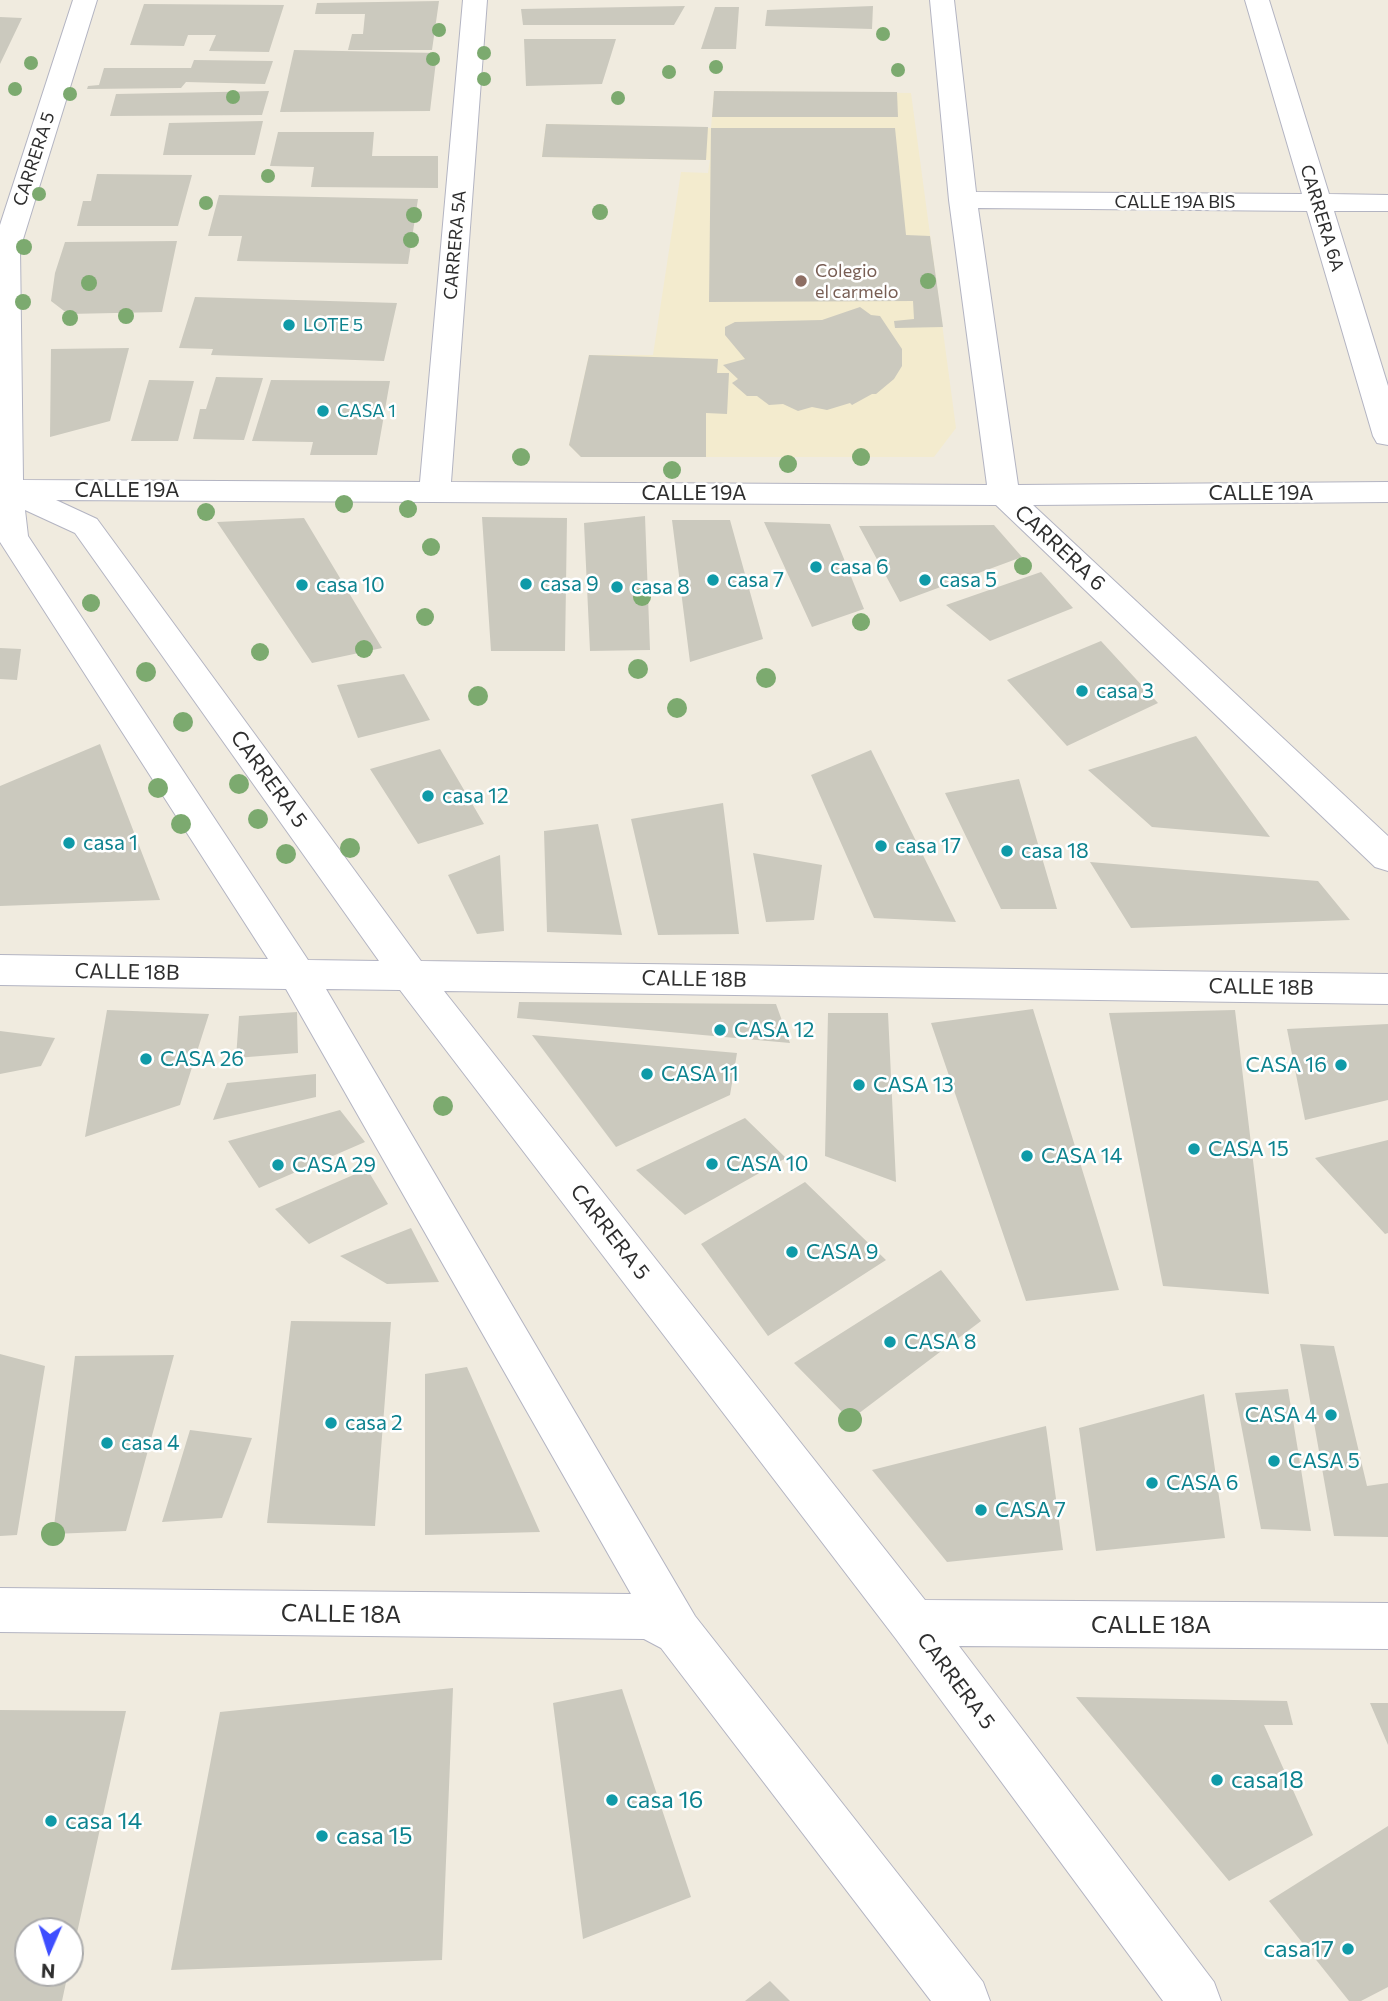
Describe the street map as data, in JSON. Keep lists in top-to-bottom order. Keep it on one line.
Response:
{"streets":{"street":["CARRERA 5","CALLE 19A BIS","CARRERA 6A","CARRERA 5A","CALLE 19A","CARRERA 6","CALLE 18B","CALLE 18A"]},"crossings":[["CARRERA 5","CALLE 19A"],["CARRERA 5","CALLE 18B"],["CARRERA 5","CALLE 18A"],["CALLE 19A BIS","CARRERA 6A"],["CALLE 19A BIS","CARRERA 6"],["CARRERA 5A","CALLE 19A"],["CALLE 19A","CARRERA 6"]],"places":["Colegio el carmelo","LOTE 5","CASA 1","casa 6","casa 7","casa 5","casa 9","casa 10","casa 8","casa 3","casa 12","casa 1","casa 17","casa 18","CASA 12","CASA 26","CASA 16","CASA 11","CASA 13","CASA 15","CASA 14","CASA 10","CASA 29","CASA 9","CASA 8","CASA 4","casa 2","casa 4","CASA 5","CASA 6","CASA 7","casa18","casa 16","casa 14","casa 15","casa17"],"north":"bottom"}
